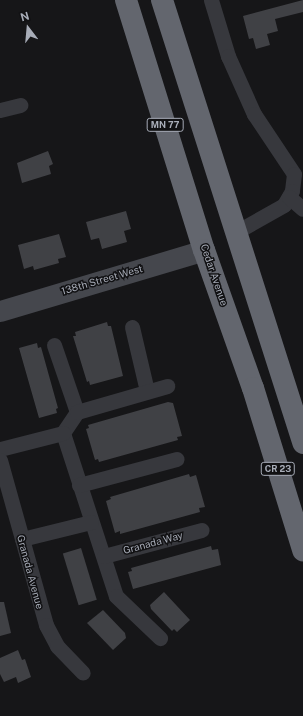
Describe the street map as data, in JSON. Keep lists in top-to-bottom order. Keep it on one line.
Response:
{"streets":{"highway":["MN 77","Cedar Avenue","CR 23"],"street":["138th Street West","Granada Way","Granada Avenue"]},"crossings":[["Cedar Avenue","138th Street West"]],"north":"top"}
